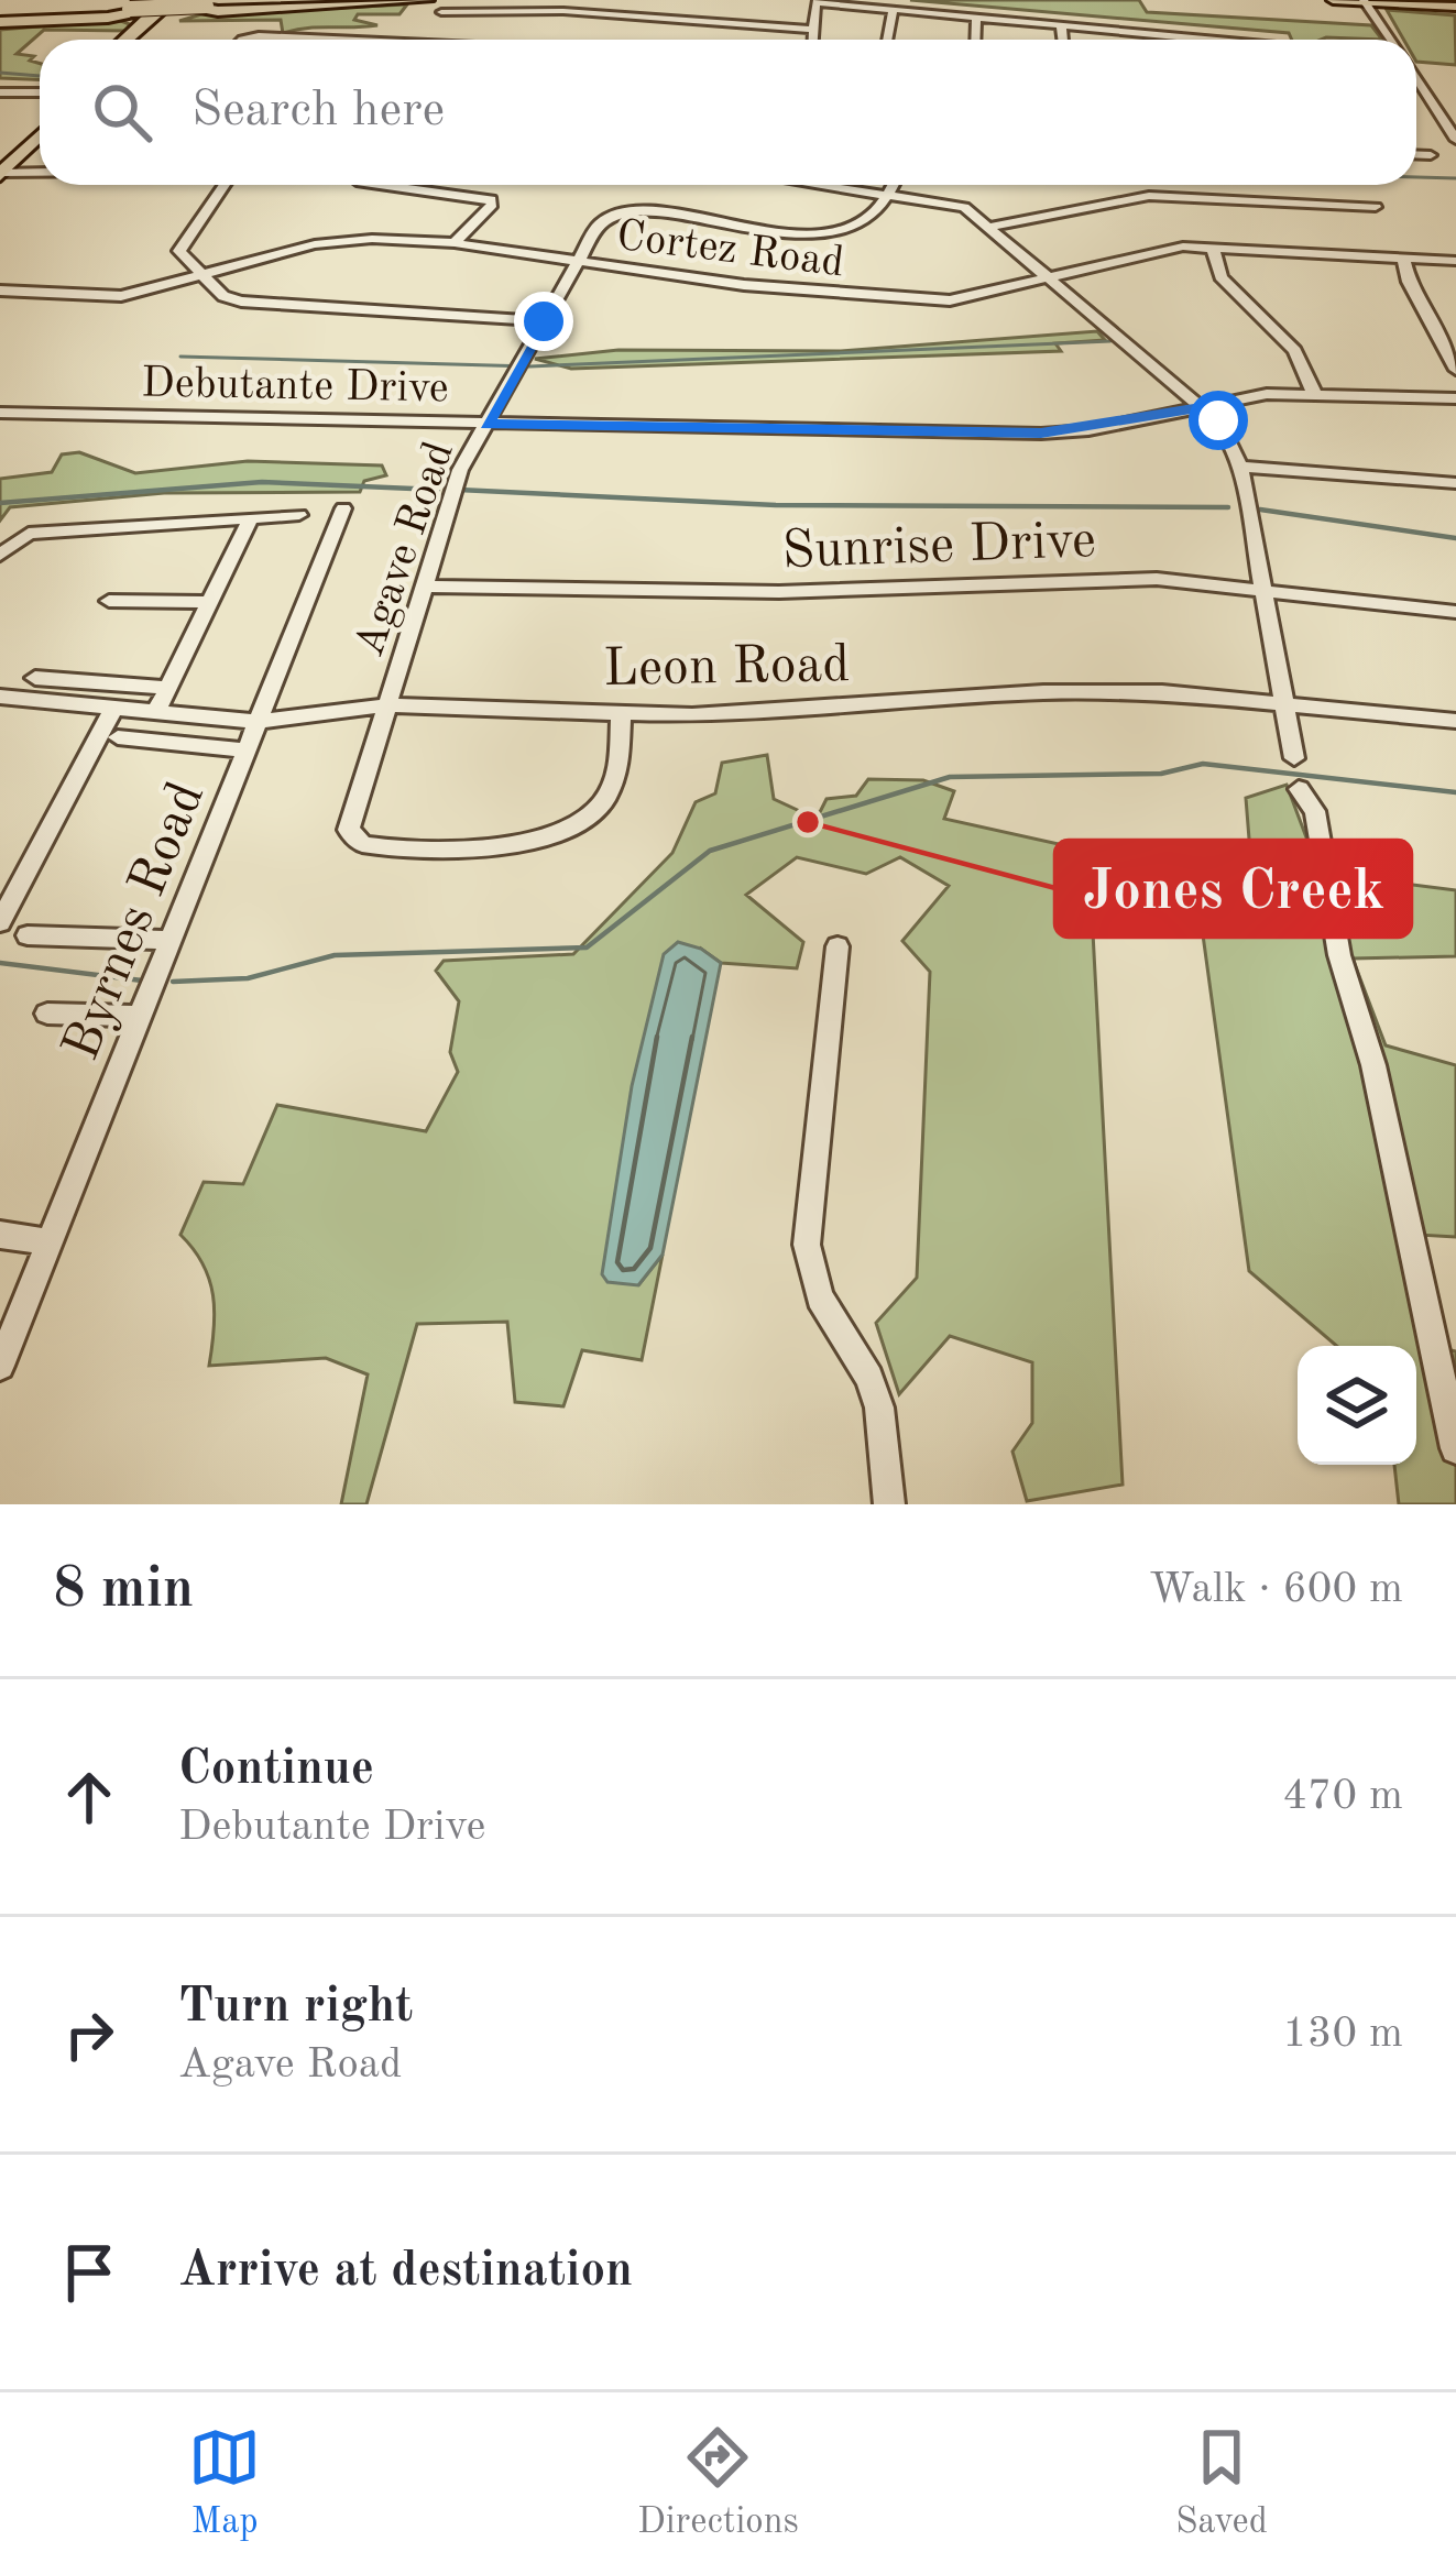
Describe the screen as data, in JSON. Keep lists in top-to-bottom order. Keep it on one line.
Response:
{"streets":{"street":["Cortez Road","Debutante Drive","Sunrise Drive","Agave Road","Leon Road","Byrnes Road"]},"crossings":[["Cortez Road","Agave Road"],["Debutante Drive","Agave Road"],["Sunrise Drive","Agave Road"],["Agave Road","Leon Road"],["Leon Road","Byrnes Road"]],"places":["Jones Creek"],"page":{"search":"Search here","heading":["8 min","Walk · 600 m"],"list":[["Continue","Debutante Drive","470 m"],["Turn right","Agave Road","130 m"],"Arrive at destination"],"nav":["Map","Directions","Saved"]}}
